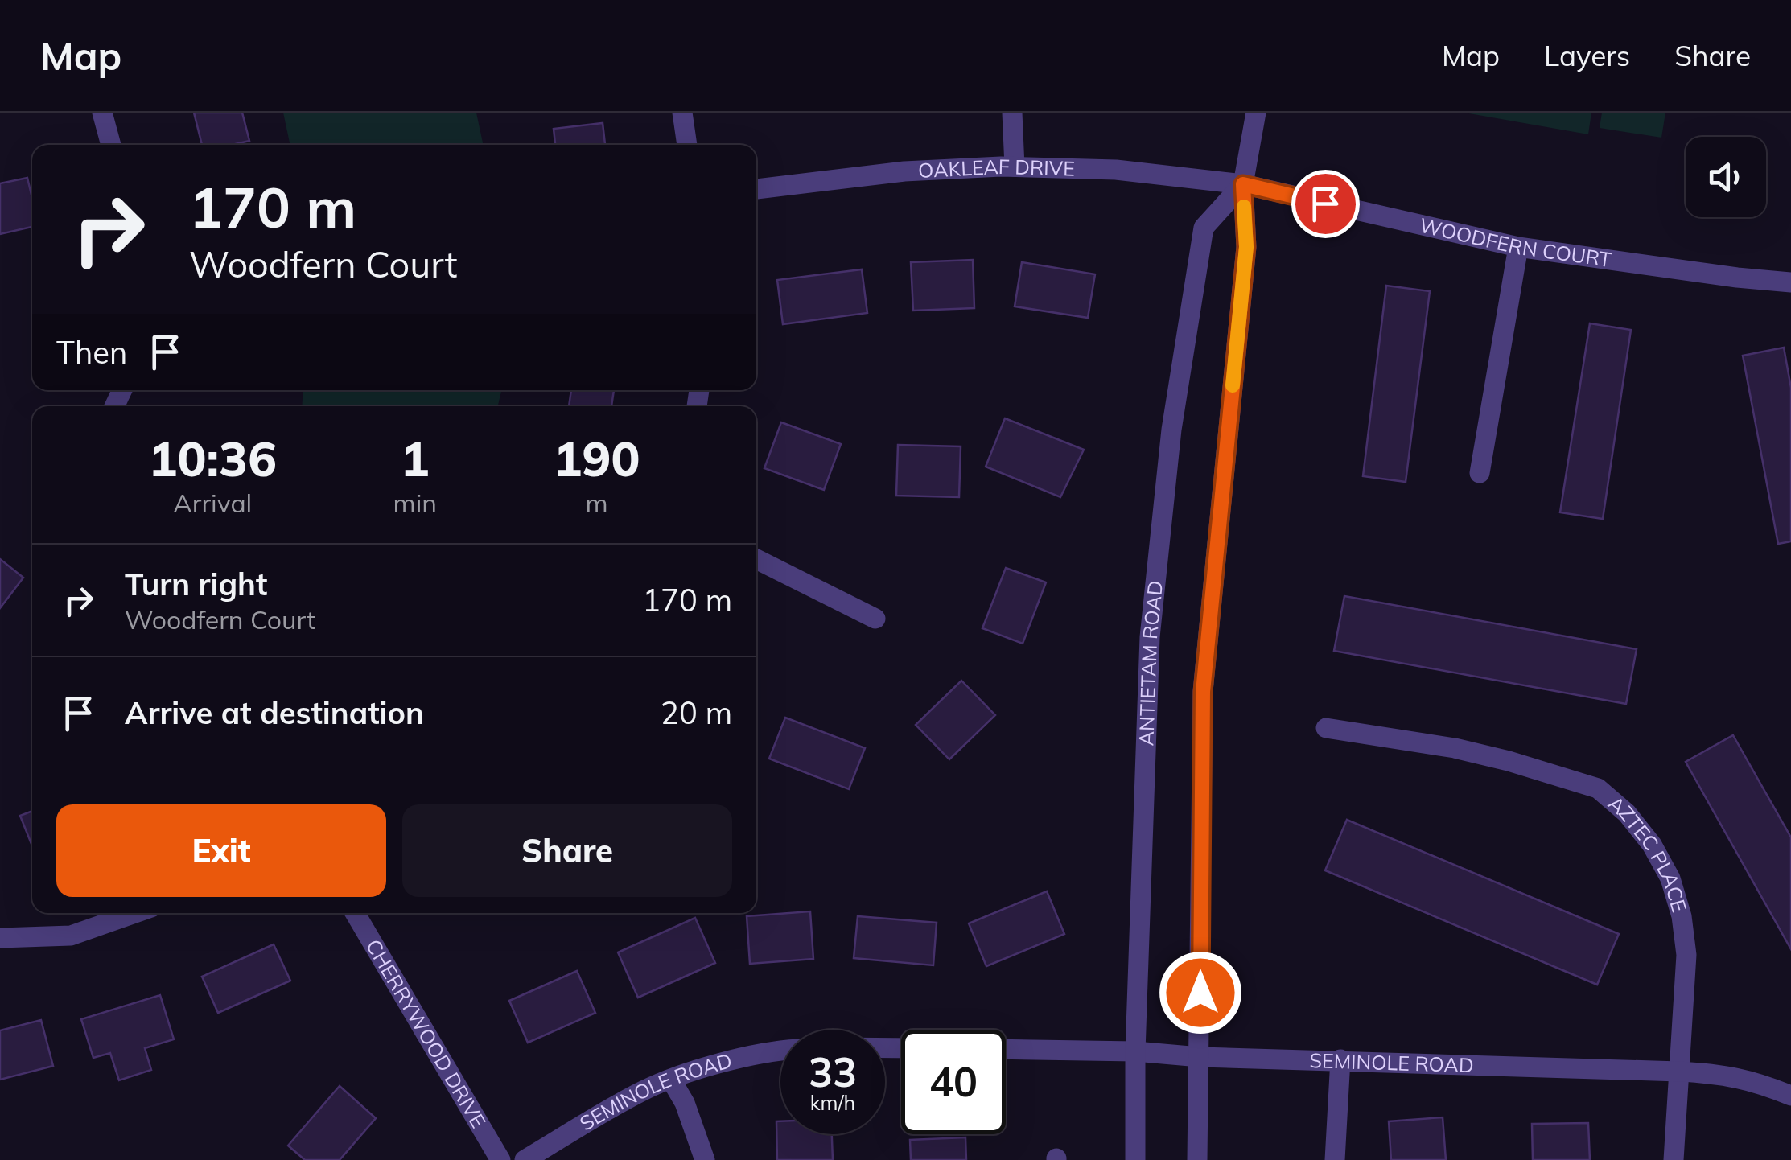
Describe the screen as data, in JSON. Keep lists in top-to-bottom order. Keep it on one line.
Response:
{"streets":{"street":["OAKLEAF DRIVE","WOODFERN COURT","ANTIETAM ROAD","AZTEC PLACE","CHERRYWOOD DRIVE","SEMINOLE ROAD"]},"crossings":[["OAKLEAF DRIVE","WOODFERN COURT"],["OAKLEAF DRIVE","ANTIETAM ROAD"],["WOODFERN COURT","ANTIETAM ROAD"],["ANTIETAM ROAD","SEMINOLE ROAD"],["AZTEC PLACE","SEMINOLE ROAD"]],"page":{"header":"Map","nav":["Map","Layers","Share"],"turn":["170 m","Woodfern Court"],"then":"Then","eta":["10:36","Arrival","1","min","190","m"],"list":[{"name":"Turn right","note":"Woodfern Court","value":"170 m"},{"name":"Arrive at destination","value":"20 m"}],"buttons":["Exit","Share"],"speed":"33 km/h","limit":"40"}}
